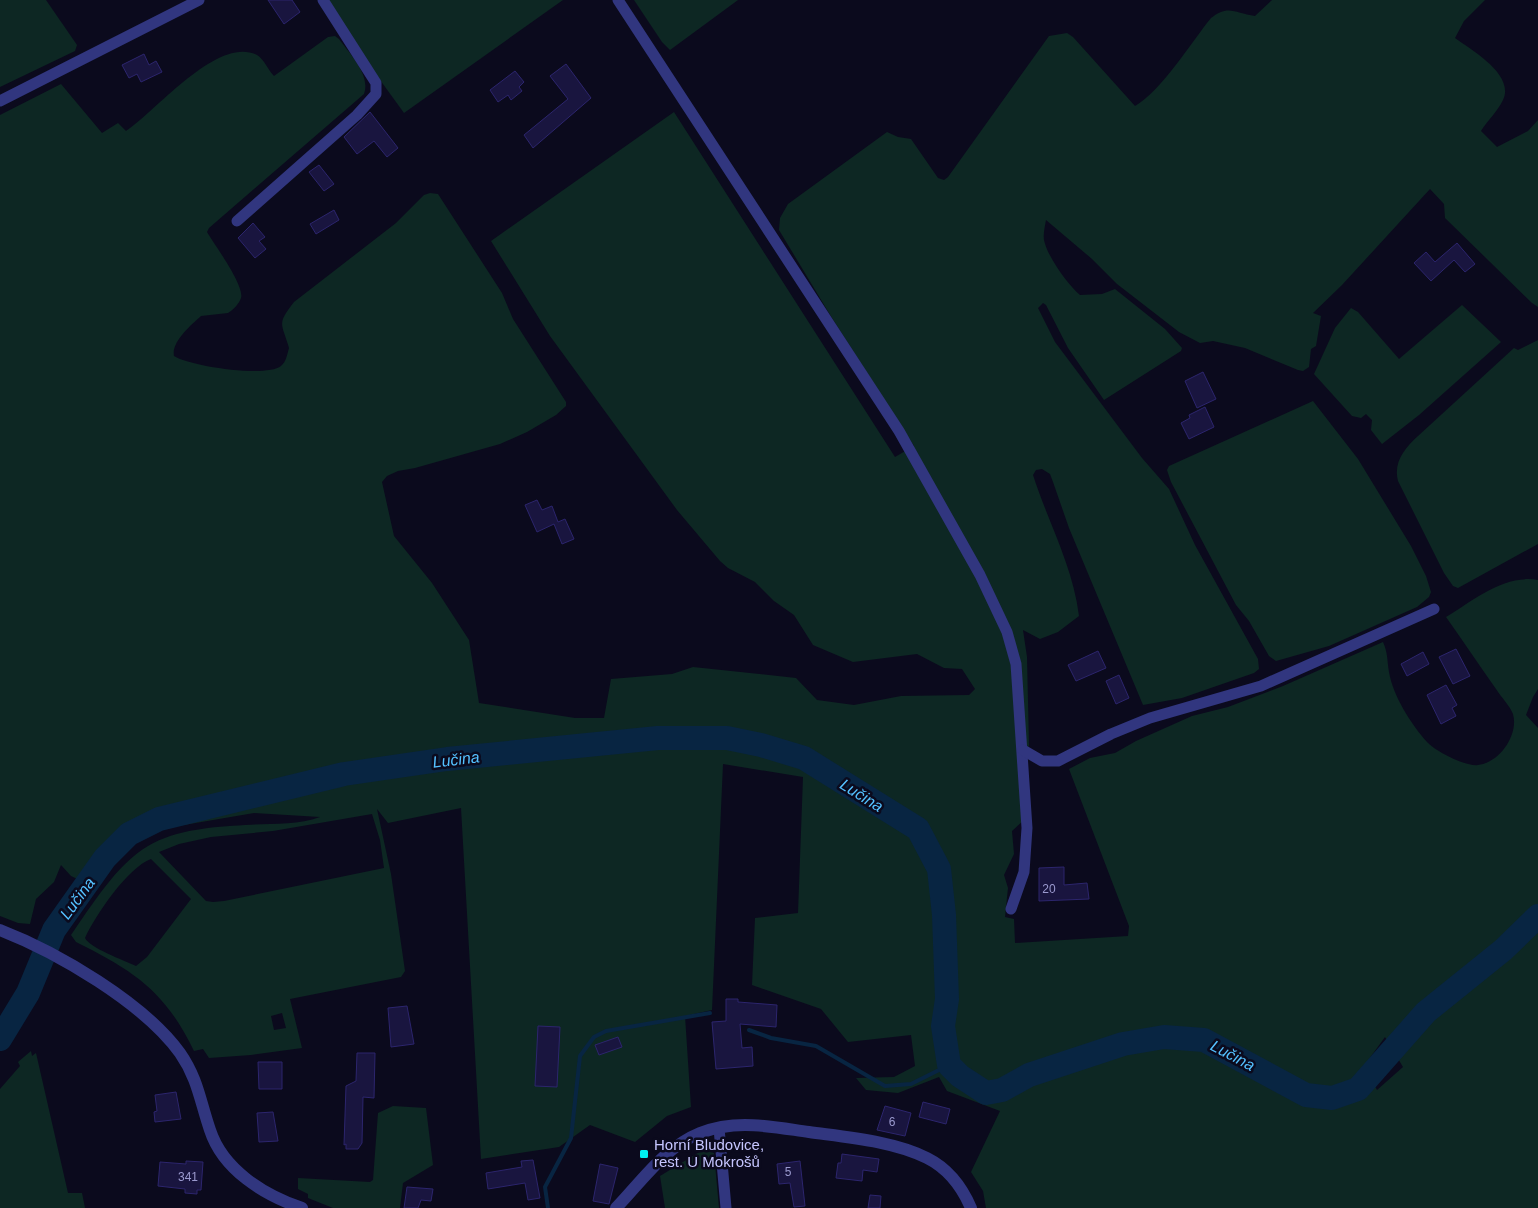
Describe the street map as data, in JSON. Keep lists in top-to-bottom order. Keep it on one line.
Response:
{"water":["Lučina"],"places":{"transit":["Horní Bludovice, rest. U Mokrošů"]},"house_numbers":["20","6","5","341"]}
